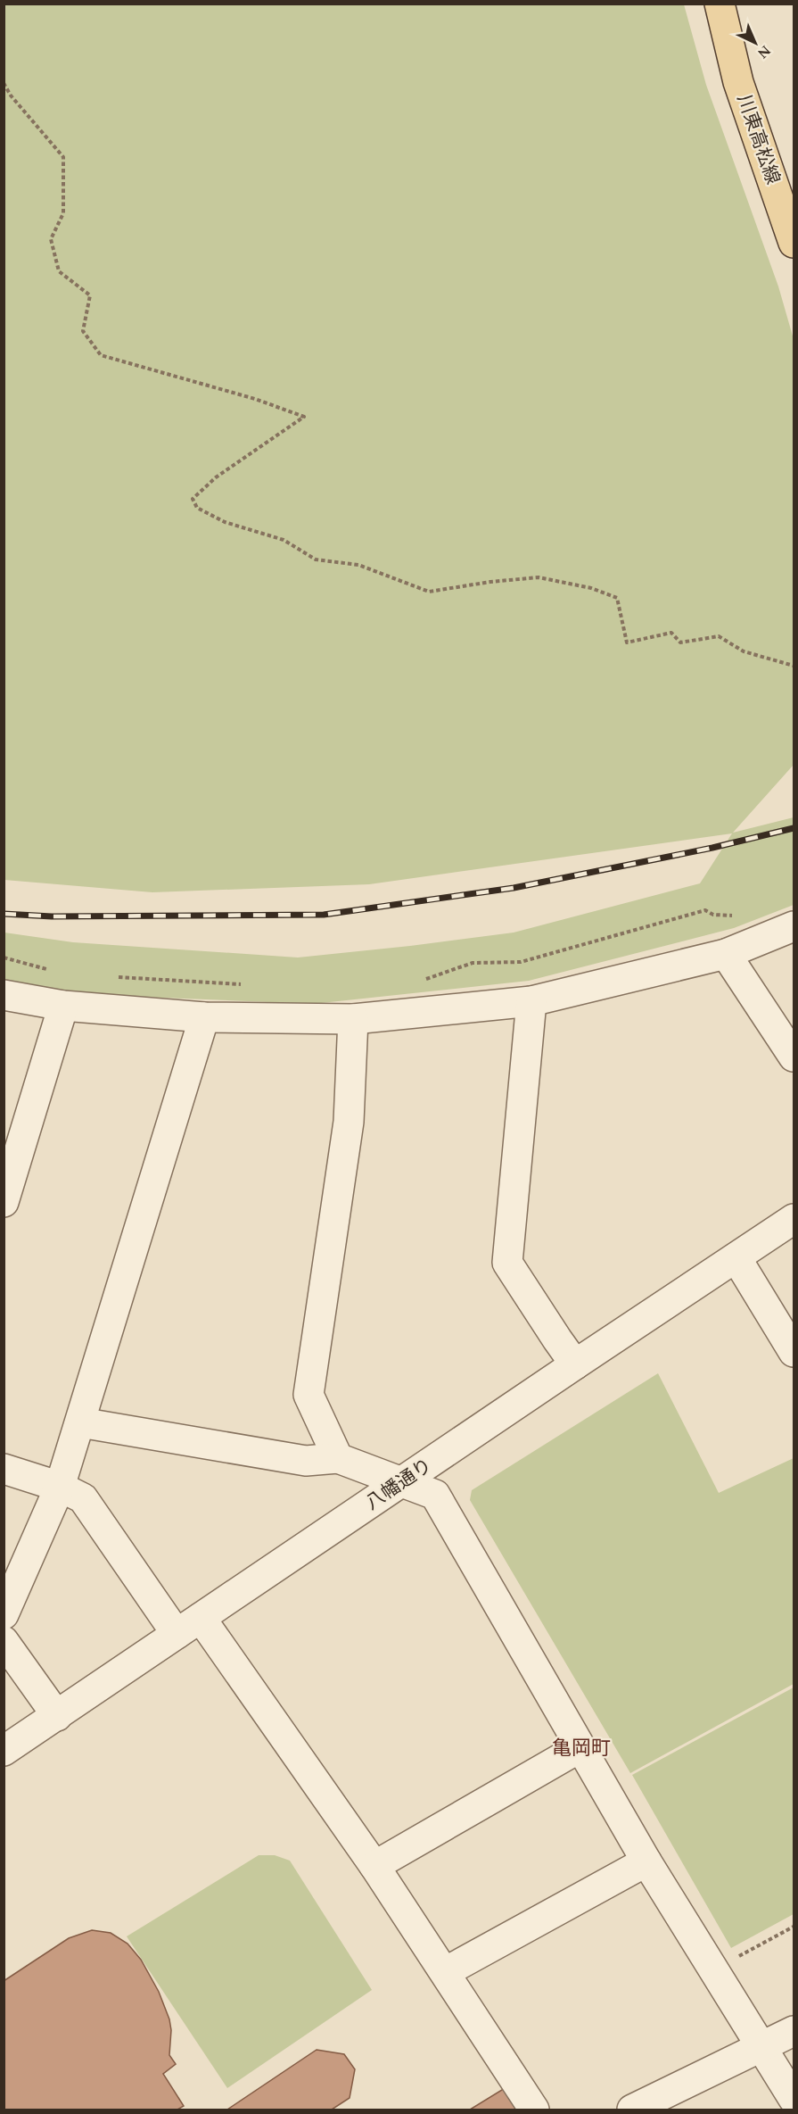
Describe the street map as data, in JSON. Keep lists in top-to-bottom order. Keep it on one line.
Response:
{"streets":{"main road":["川東高松線"],"street":["八幡通り"]},"districts":["亀岡町"],"north":"bottom right"}
